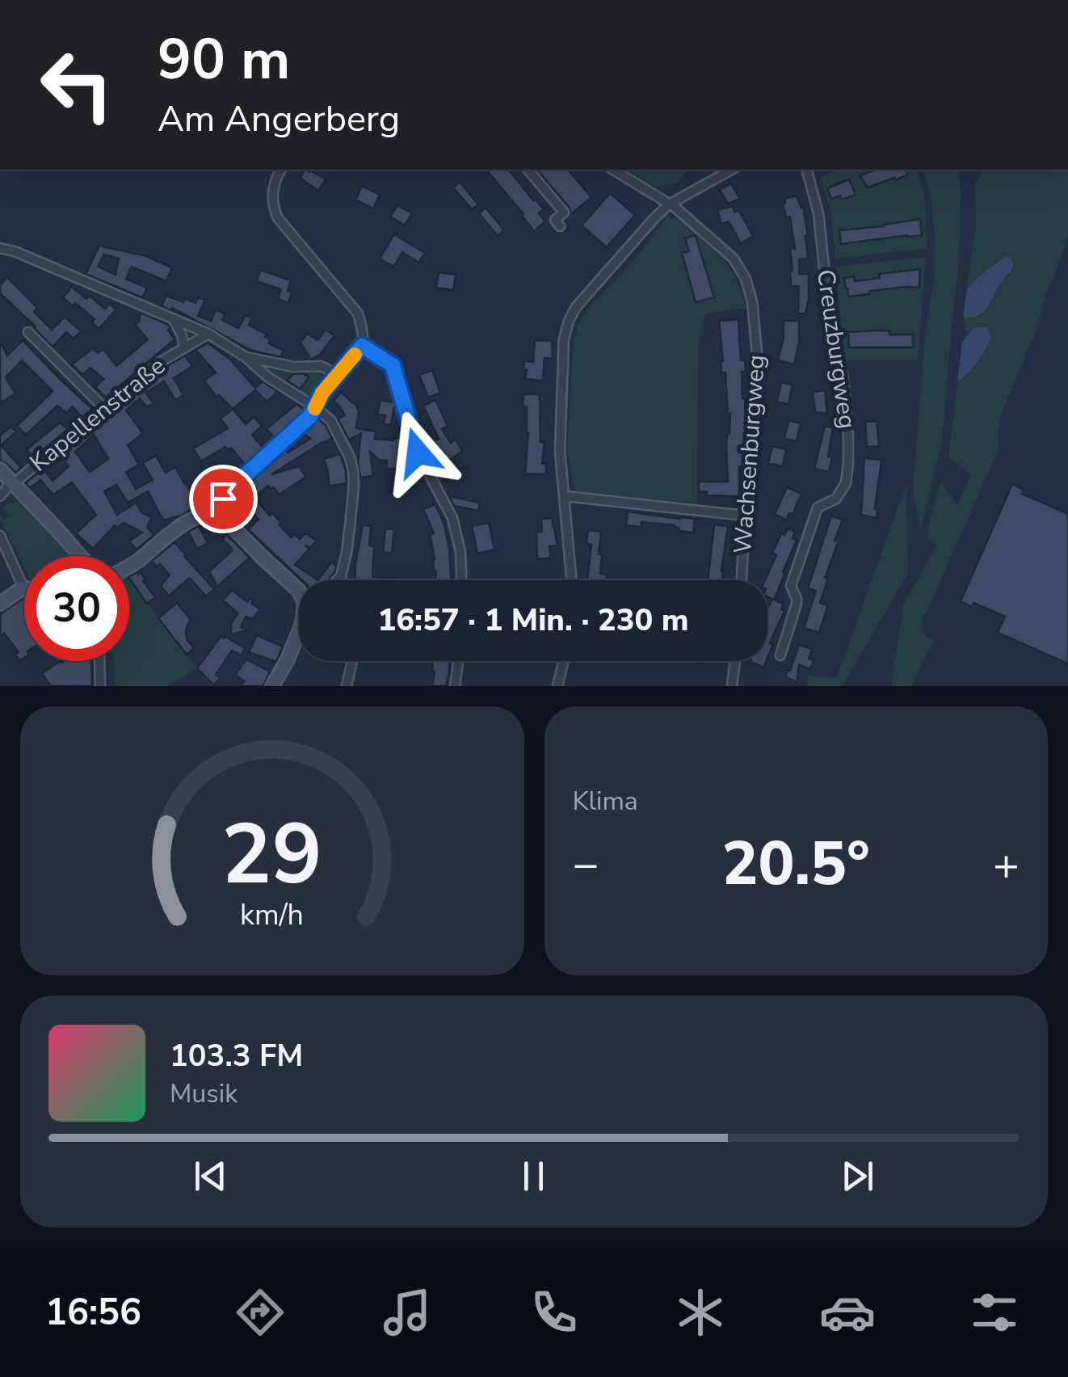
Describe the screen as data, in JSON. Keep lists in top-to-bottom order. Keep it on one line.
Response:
{"streets":{"street":["Creuzburgweg","Kapellenstraße","Wachsenburgweg"]},"page":{"turn":["90 m","Am Angerberg"],"limit":"30","trip":"16:57 · 1 Min. · 230 m","tile":"Klima","heat":["−","20.5°","+"],"song":["103.3 FM","Musik"],"tabs":"16:56","gauge":["29","km/h"]}}
